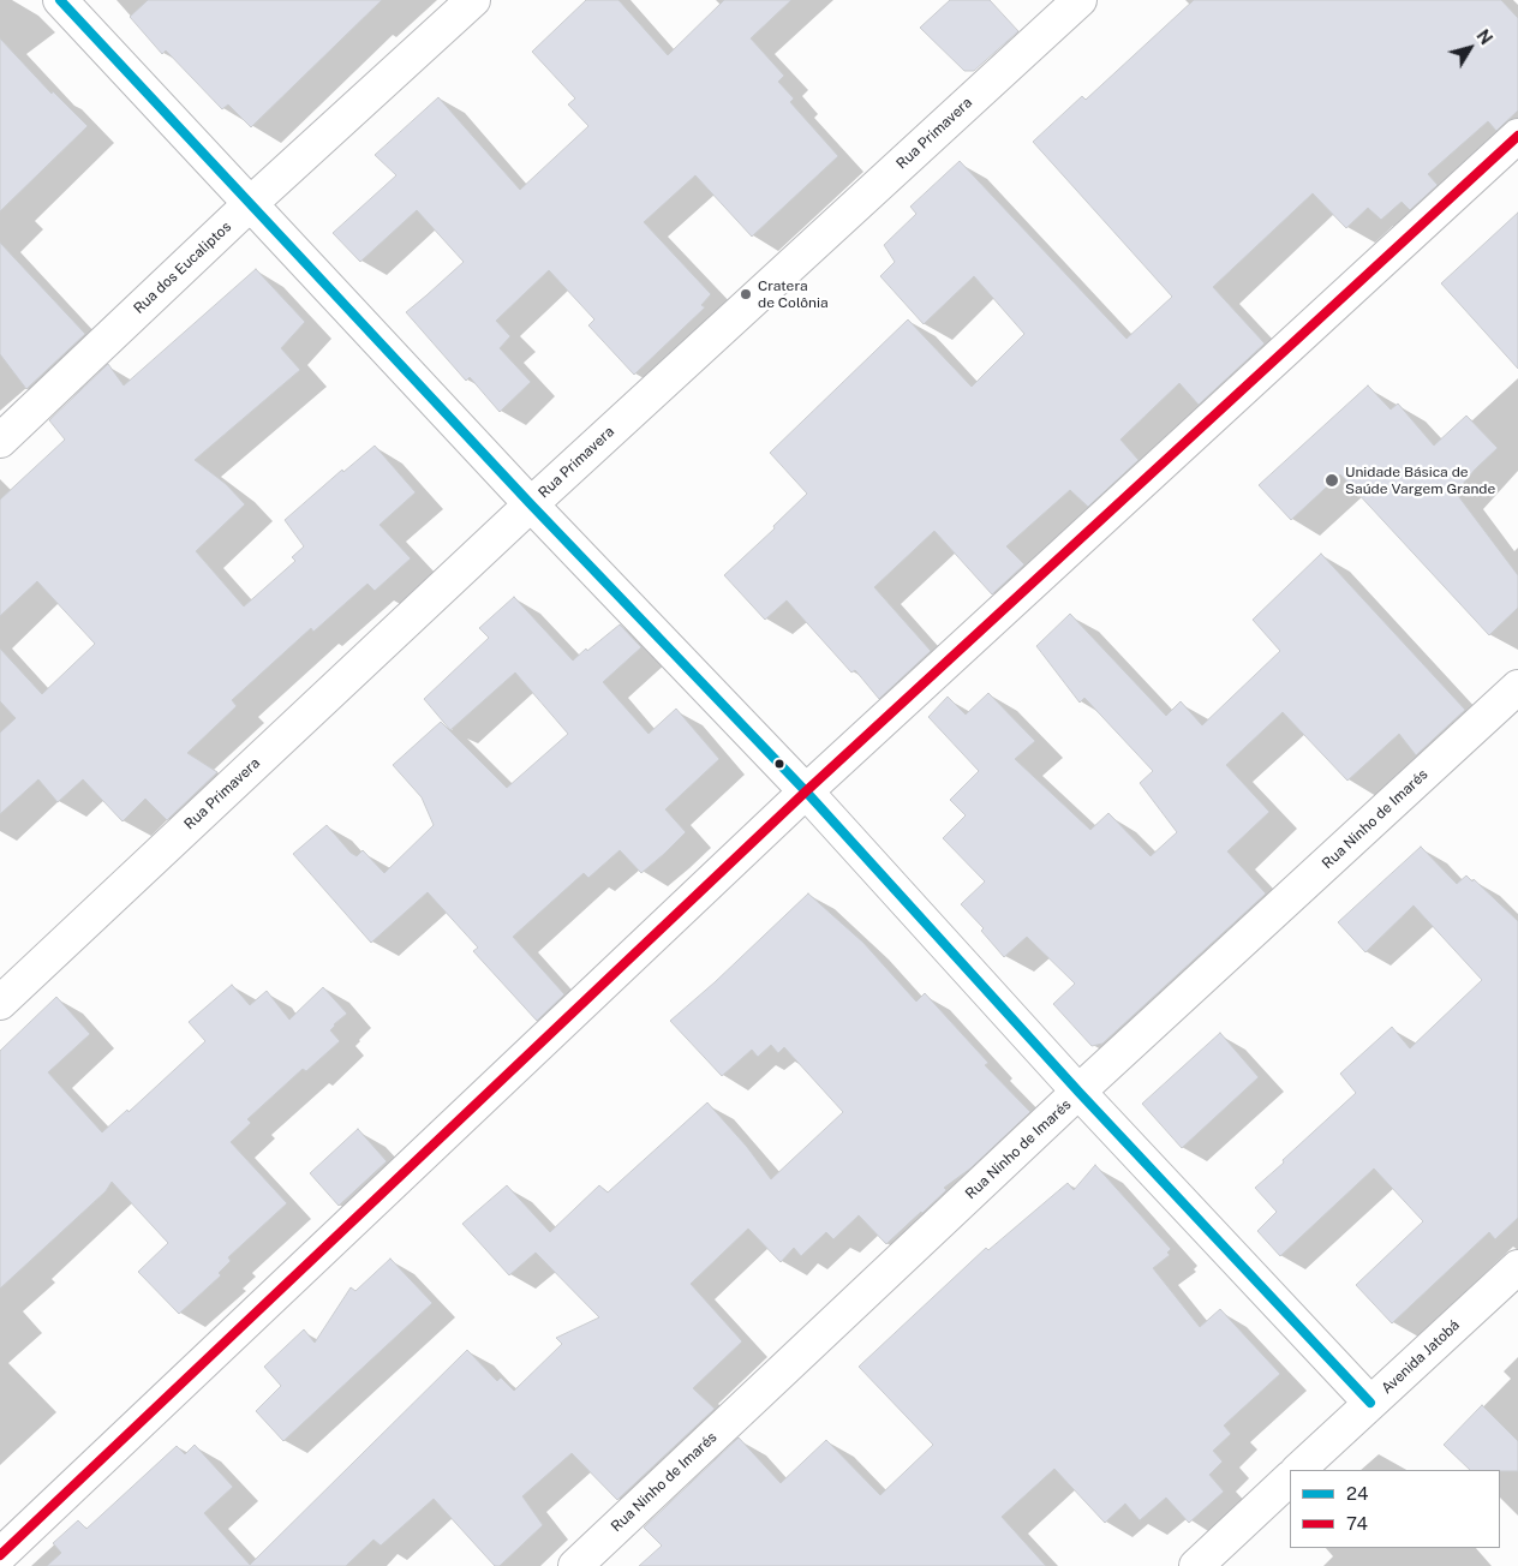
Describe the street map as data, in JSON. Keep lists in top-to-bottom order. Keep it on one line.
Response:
{"streets":{"street":["Rua Primavera","Rua dos Eucaliptos","Rua Ninho de Imarés","Avenida Jatobá"]},"places":["Cratera de Colônia","Unidade Básica de Saúde Vargem Grande"],"lines":["transit line 24","transit line 74"],"legend":["24","74"],"north":"top right"}
